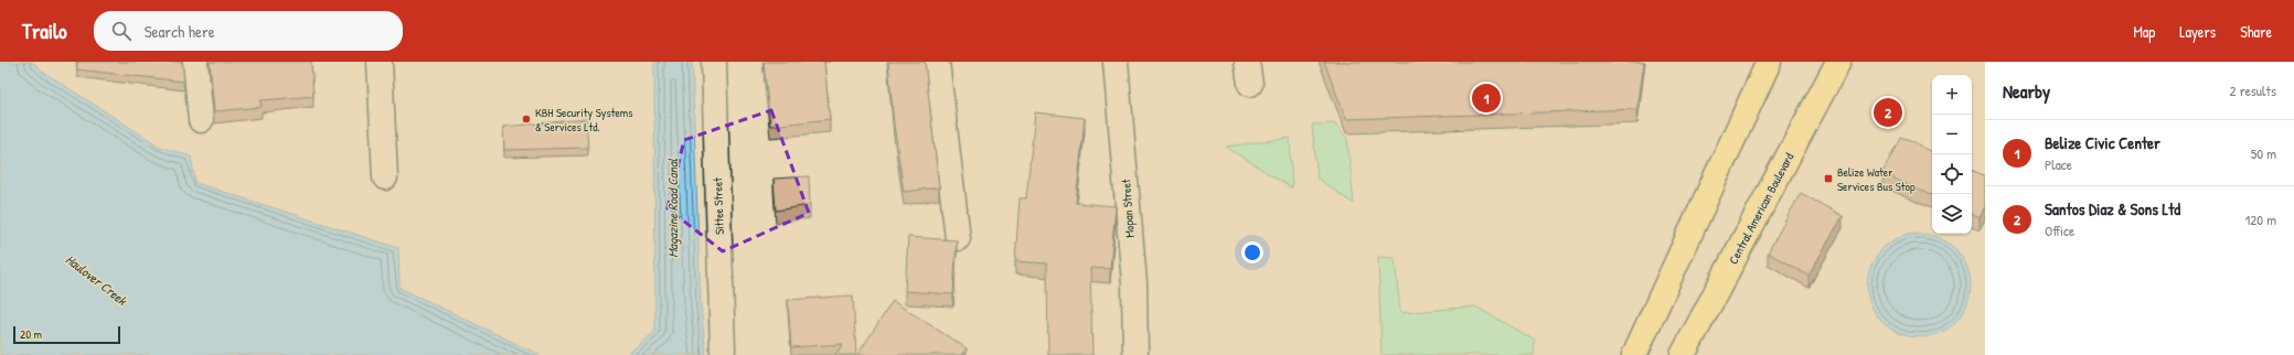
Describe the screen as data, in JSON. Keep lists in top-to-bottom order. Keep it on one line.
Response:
{"streets":{"main road":["Central American Boulevard"],"street":["Sittee Street","Mopan Street"]},"water":["Magazine Road Canal","Haulover Creek"],"places":{"other":["KBH Security Systems & Services Ltd."],"transit":["Belize Water Services Bus Stop"]},"scale_bar":"20 m","page":{"header":"Trailo","search":"Search here","nav":["Map","Layers","Share"],"heading":["Nearby","2 results"],"map_buttons":["+","−"],"pins":["1","2"],"list":[{"mark":"1","name":"Belize Civic Center","note":"Place","value":"50 m"},{"mark":"2","name":"Santos Diaz & Sons Ltd","note":"Office","value":"120 m"}],"scale":"20 m"}}
